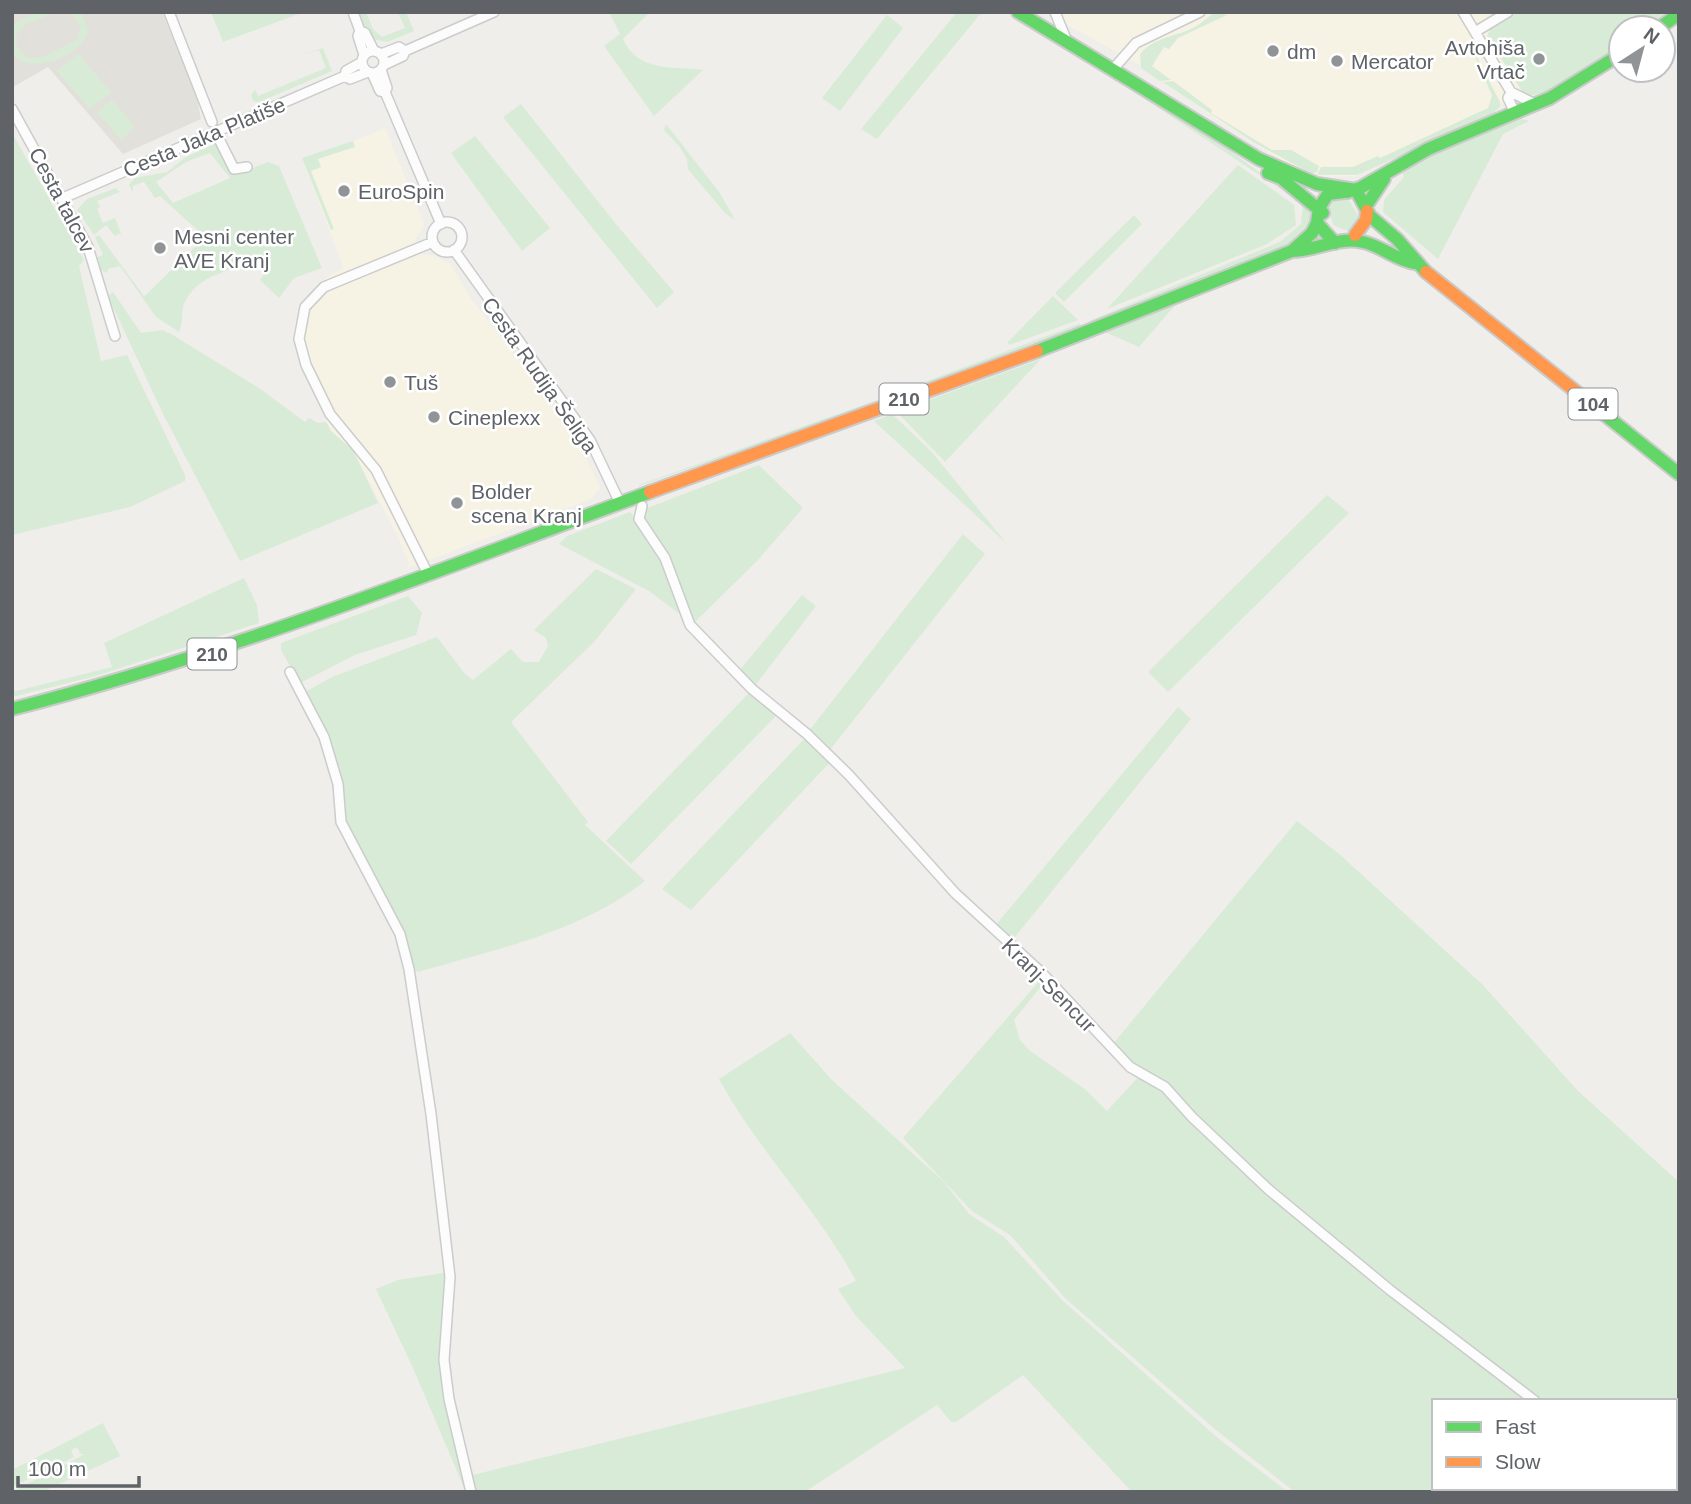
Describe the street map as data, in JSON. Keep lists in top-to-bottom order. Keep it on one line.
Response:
{"streets":{"main road":["210","104"],"street":["Cesta Jaka Platiše","Cesta talcev","Cesta Rudija Šeliga","Kranj-Sencur"]},"crossings":[["Cesta Jaka Platiše","Cesta talcev"],["Cesta Rudija Šeliga","210"],["210","104"]],"places":["dm","Avtohiša Vrtač","Mercator","EuroSpin","Mesni center AVE Kranj","Tuš","Cineplexx","Bolder scena Kranj"],"legend":["Fast","Slow"],"scale_bar":"100 m","north":"top right"}
